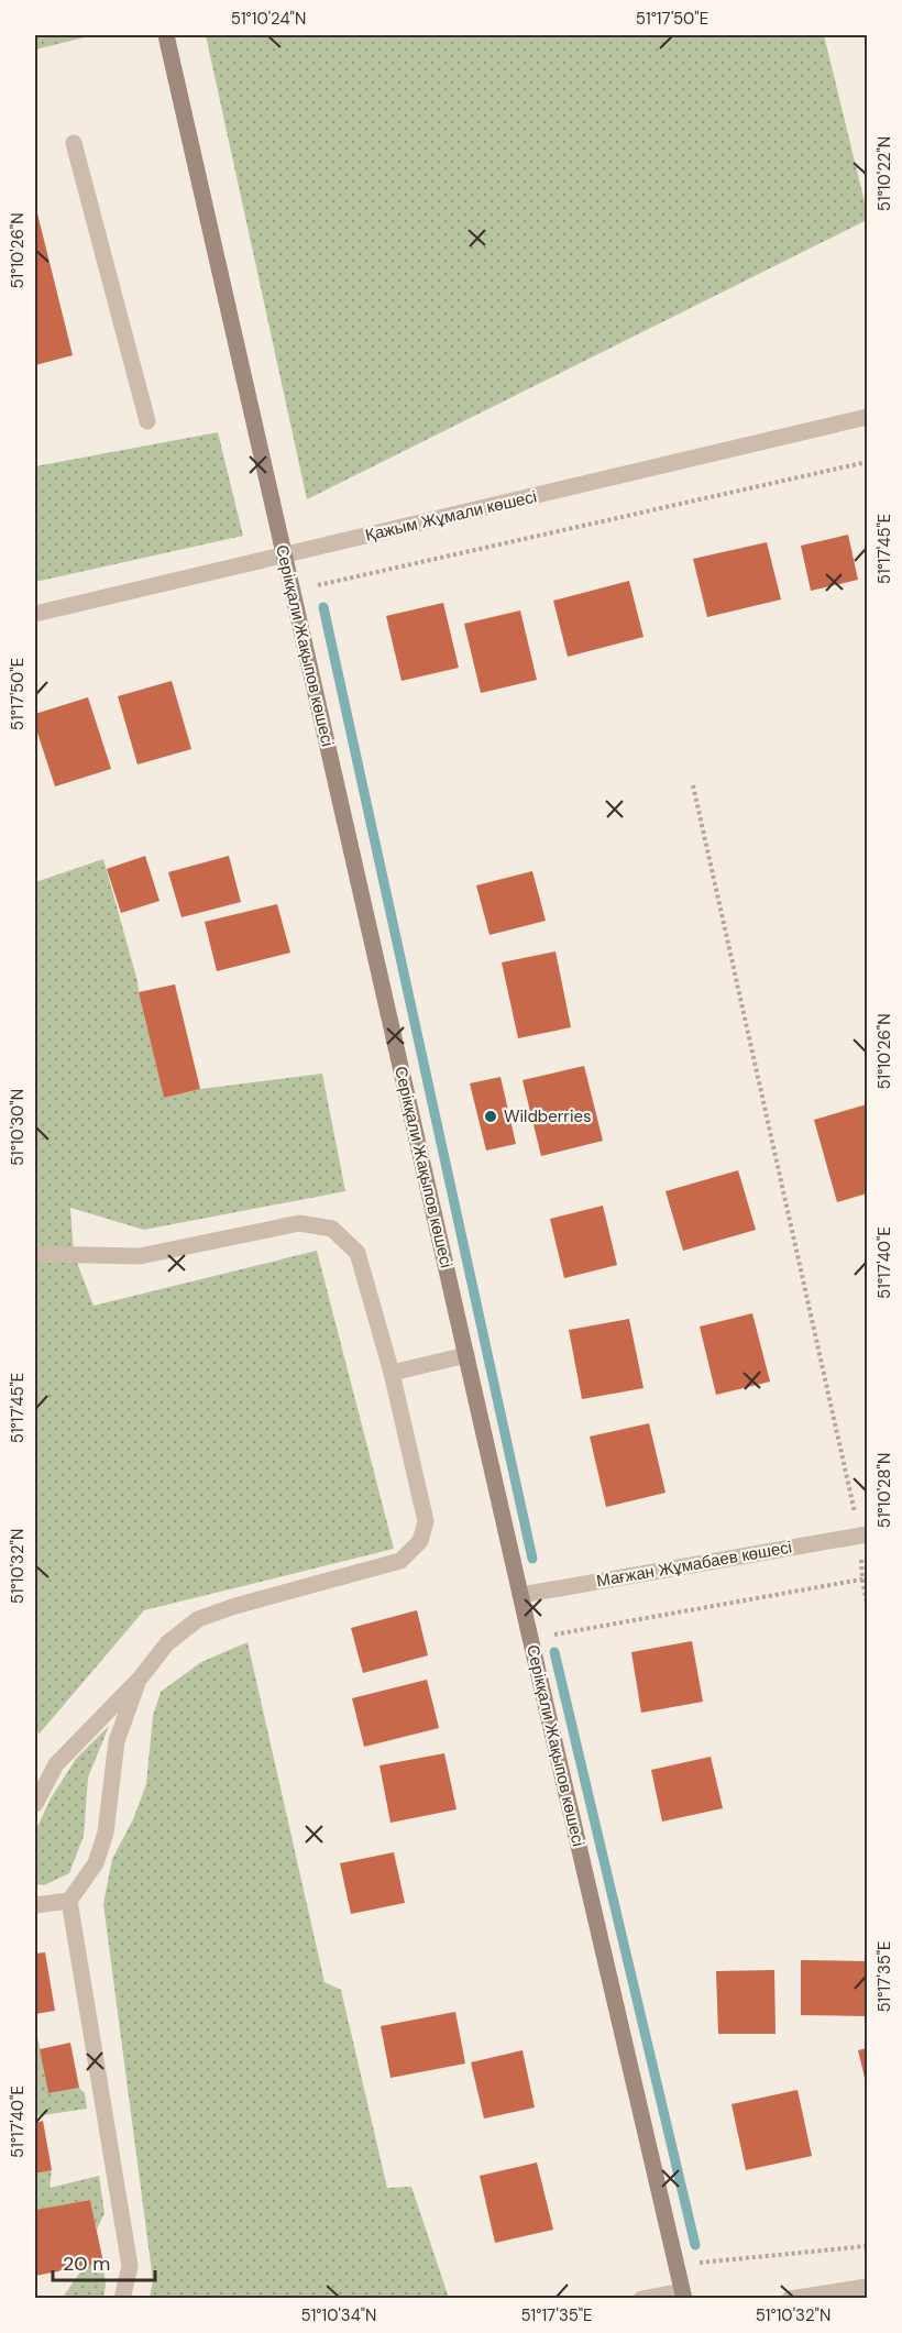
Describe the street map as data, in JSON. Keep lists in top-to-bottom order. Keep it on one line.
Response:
{"streets":{"main road":["Серікқали Жақыпов көшесі"],"street":["Қажым Жұмали көшесі","Мағжан Жұмабаев көшесі"]},"crossings":[["Қажым Жұмали көшесі","Серікқали Жақыпов көшесі"],["Серікқали Жақыпов көшесі","Мағжан Жұмабаев көшесі"]],"places":["Wildberries"],"scale_bar":"20 m","coordinates":["51°10'24\"N","51°17'50\"E","51°10'22\"N","51°10'26\"N","51°17'45\"E","51°10'30\"N","51°17'40\"E","51°10'28\"N","51°10'32\"N","51°17'35\"E","51°10'34\"N"]}
